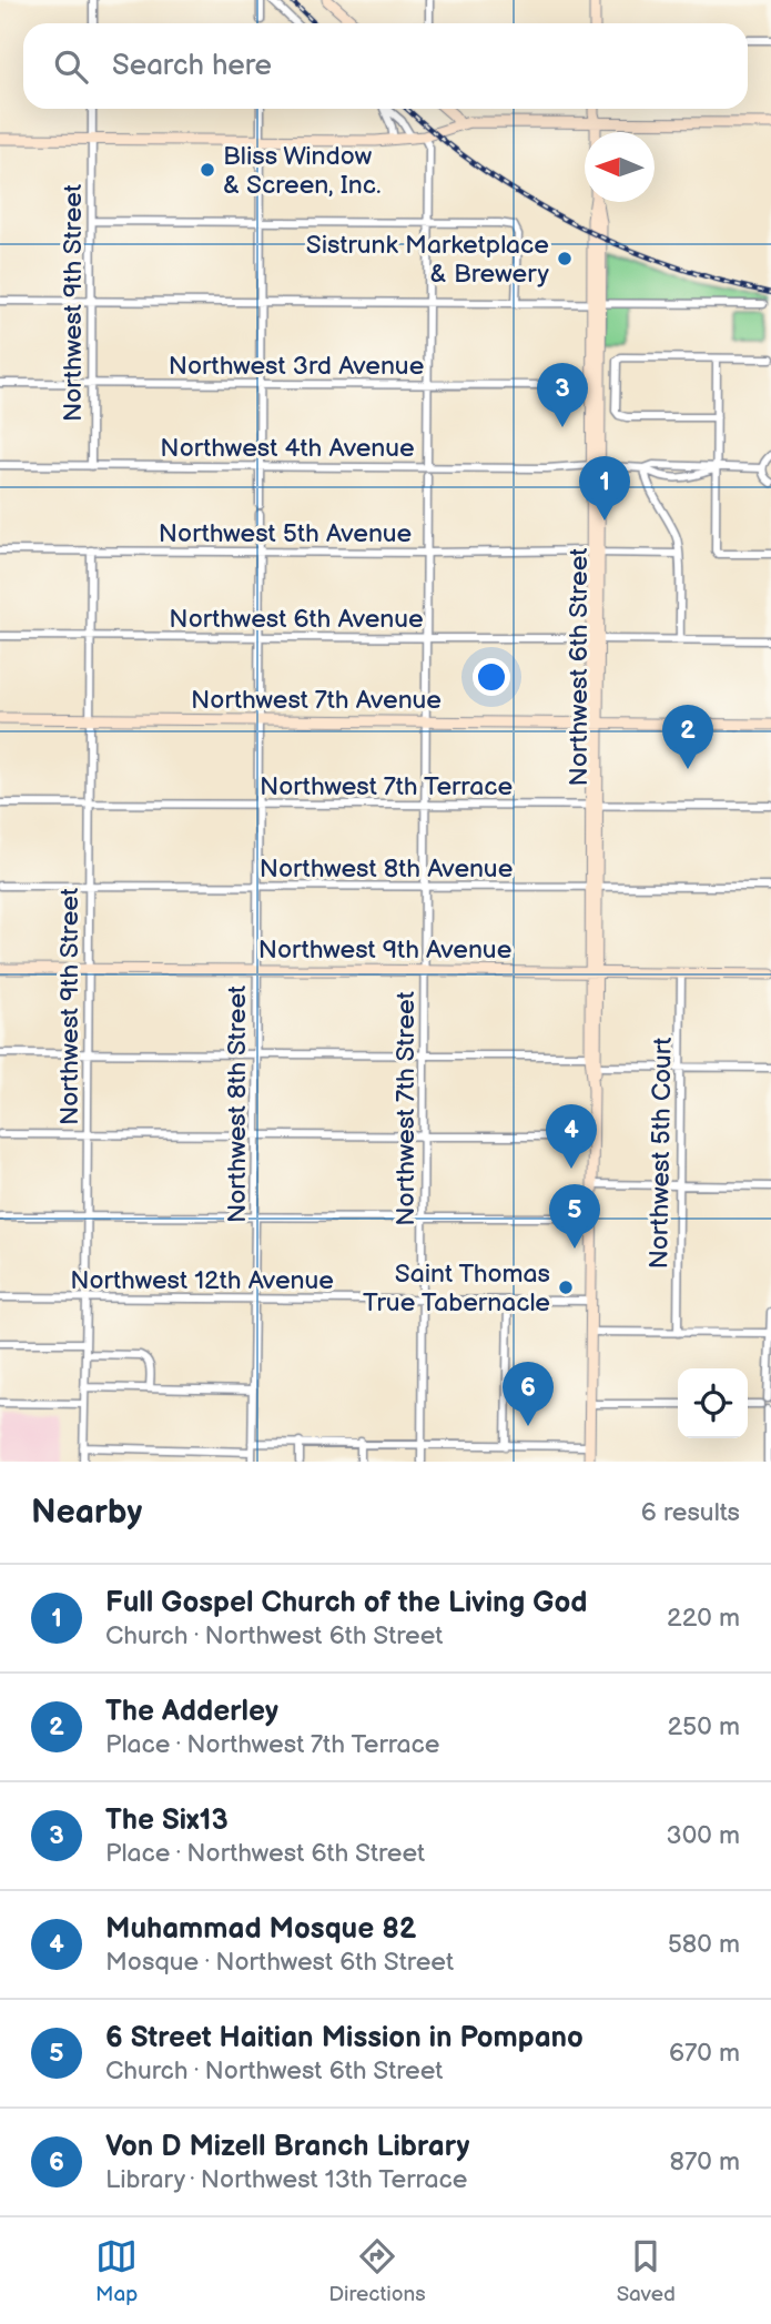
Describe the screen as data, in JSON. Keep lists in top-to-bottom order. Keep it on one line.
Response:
{"streets":{"main road":["Northwest 6th Street","Northwest 7th Avenue","Northwest 9th Avenue"],"street":["Northwest 9th Street","Northwest 3rd Avenue","Northwest 4th Avenue","Northwest 5th Avenue","Northwest 6th Avenue","Northwest 7th Terrace","Northwest 8th Avenue","Northwest 8th Street","Northwest 7th Street","Northwest 5th Court","Northwest 12th Avenue"]},"crossings":[["Northwest 9th Street","Northwest 3rd Avenue"],["Northwest 9th Street","Northwest 4th Avenue"],["Northwest 9th Street","Northwest 5th Avenue"],["Northwest 9th Street","Northwest 6th Avenue"],["Northwest 9th Street","Northwest 7th Avenue"],["Northwest 9th Street","Northwest 7th Terrace"],["Northwest 9th Street","Northwest 8th Avenue"],["Northwest 9th Street","Northwest 9th Avenue"],["Northwest 9th Street","Northwest 12th Avenue"],["Northwest 3rd Avenue","Northwest 6th Street"],["Northwest 3rd Avenue","Northwest 8th Street"],["Northwest 3rd Avenue","Northwest 7th Street"],["Northwest 4th Avenue","Northwest 6th Street"],["Northwest 4th Avenue","Northwest 8th Street"],["Northwest 4th Avenue","Northwest 7th Street"],["Northwest 5th Avenue","Northwest 6th Street"],["Northwest 5th Avenue","Northwest 8th Street"],["Northwest 5th Avenue","Northwest 7th Street"],["Northwest 6th Avenue","Northwest 6th Street"],["Northwest 6th Avenue","Northwest 8th Street"],["Northwest 6th Avenue","Northwest 7th Street"],["Northwest 6th Street","Northwest 7th Avenue"],["Northwest 6th Street","Northwest 7th Terrace"],["Northwest 6th Street","Northwest 8th Avenue"],["Northwest 6th Street","Northwest 9th Avenue"],["Northwest 6th Street","Northwest 12th Avenue"],["Northwest 7th Avenue","Northwest 8th Street"],["Northwest 7th Avenue","Northwest 7th Street"],["Northwest 7th Terrace","Northwest 8th Street"],["Northwest 7th Terrace","Northwest 7th Street"],["Northwest 8th Avenue","Northwest 8th Street"],["Northwest 8th Avenue","Northwest 7th Street"],["Northwest 9th Avenue","Northwest 8th Street"],["Northwest 9th Avenue","Northwest 7th Street"],["Northwest 9th Avenue","Northwest 5th Court"],["Northwest 8th Street","Northwest 12th Avenue"],["Northwest 7th Street","Northwest 12th Avenue"]],"places":["Bliss Window & Screen, Inc.","Sistrunk Marketplace & Brewery","Saint Thomas True Tabernacle"],"north":"left","page":{"search":"Search here","pins":["3","1","2","4","5","6"],"heading":["Nearby","6 results"],"list":[{"mark":"1","name":"Full Gospel Church of the Living God","note":"Church · Northwest 6th Street","value":"220 m"},{"mark":"2","name":"The Adderley","note":"Place · Northwest 7th Terrace","value":"250 m"},{"mark":"3","name":"The Six13","note":"Place · Northwest 6th Street","value":"300 m"},{"mark":"4","name":"Muhammad Mosque 82","note":"Mosque · Northwest 6th Street","value":"580 m"},{"mark":"5","name":"6 Street Haitian Mission in Pompano","note":"Church · Northwest 6th Street","value":"670 m"},{"mark":"6","name":"Von D Mizell Branch Library","note":"Library · Northwest 13th Terrace","value":"870 m"}],"nav":["Map","Directions","Saved"]}}
